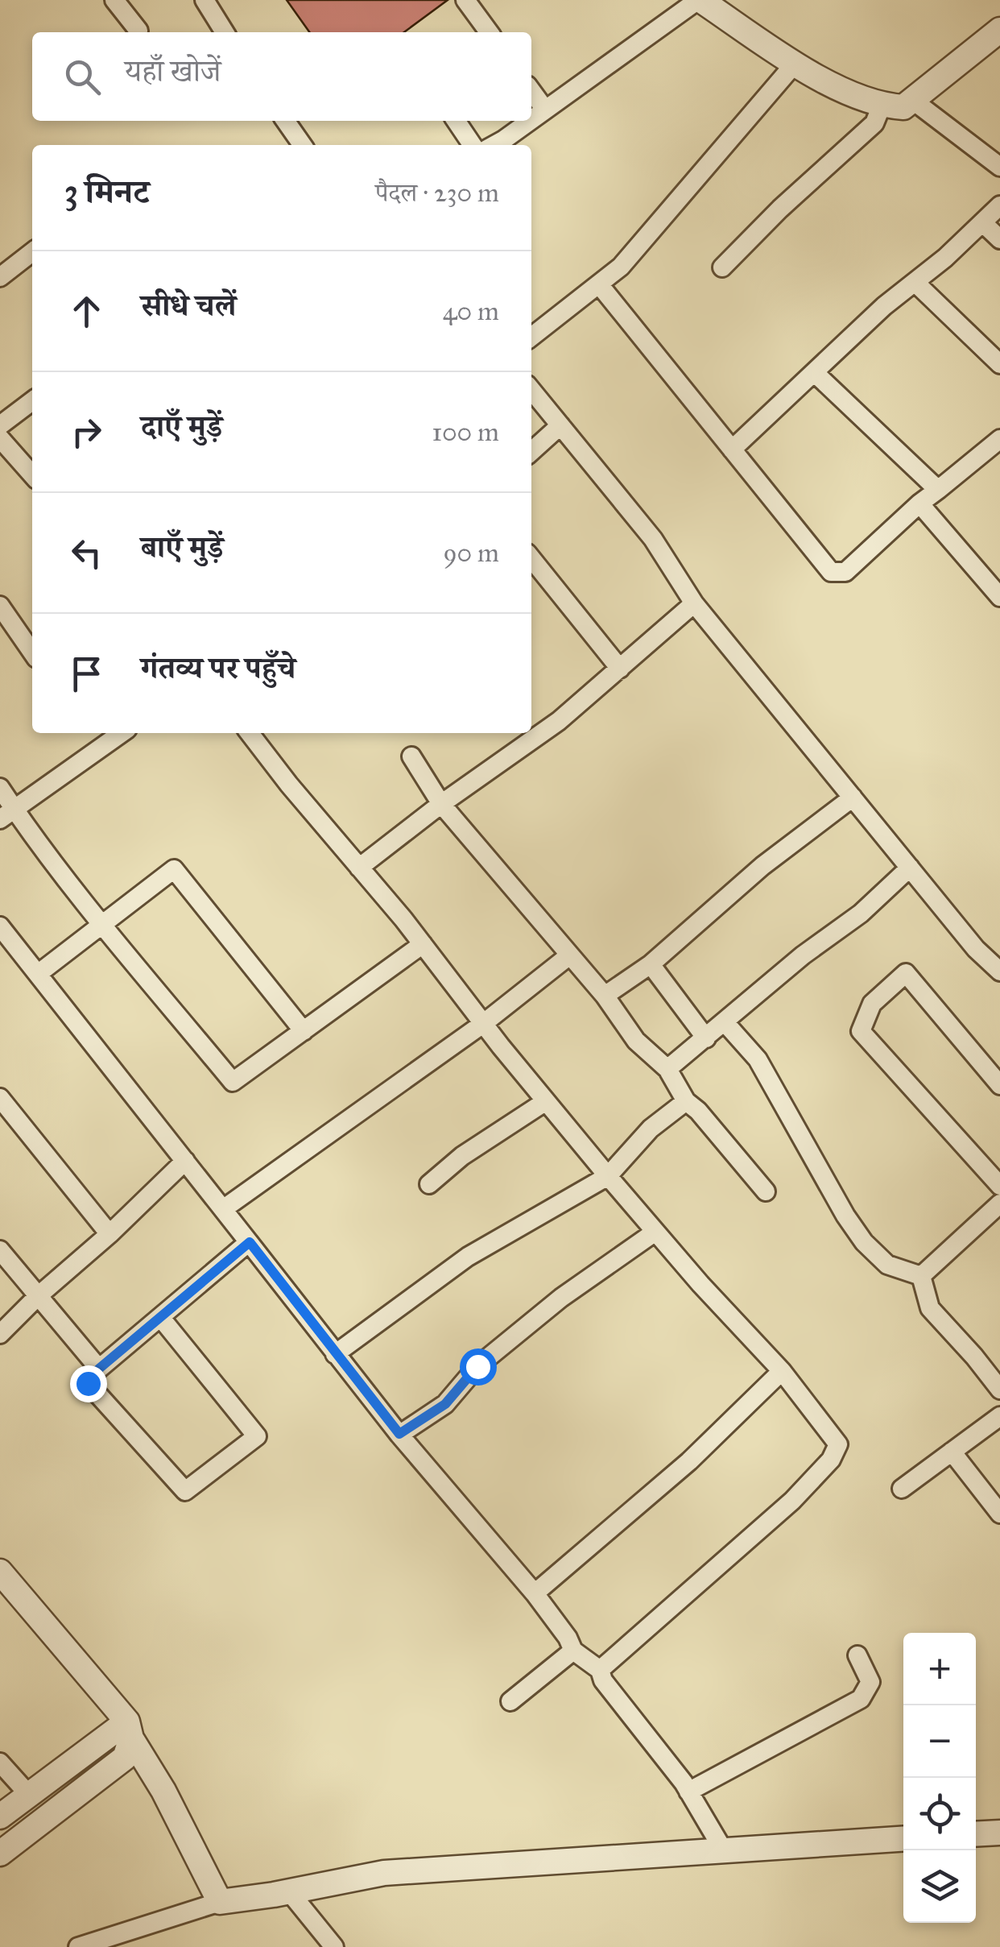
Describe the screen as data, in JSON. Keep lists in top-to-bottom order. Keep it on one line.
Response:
{"page":{"search":"यहाँ खोजें","heading":["3 मिनट","पैदल · 230 m"],"list":[["सीधे चलें","40 m"],["दाएँ मुड़ें","100 m"],["बाएँ मुड़ें","90 m"],"गंतव्य पर पहुँचे"],"map_buttons":["+","−"]}}
